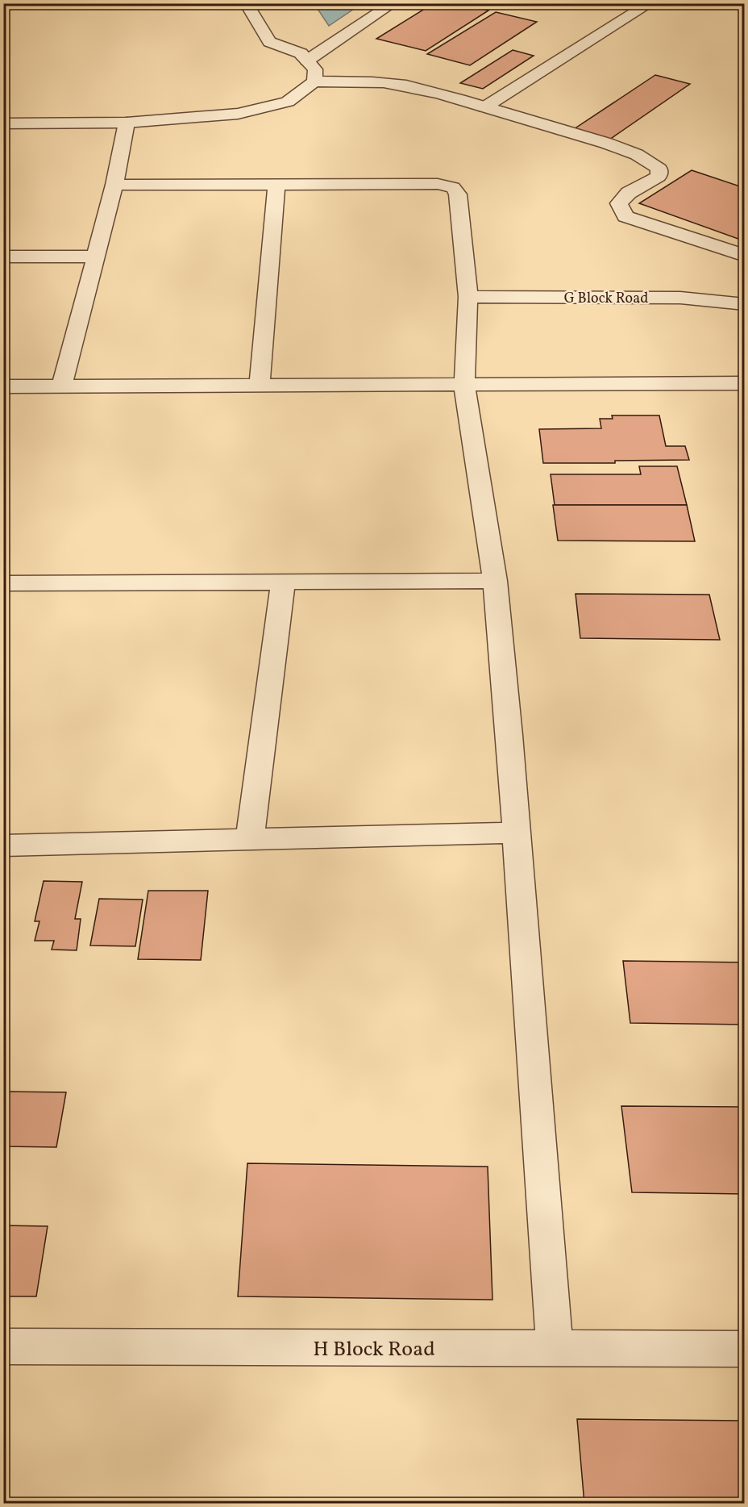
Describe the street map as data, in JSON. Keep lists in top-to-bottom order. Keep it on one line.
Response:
{"streets":{"street":["G Block Road","H Block Road"]}}
